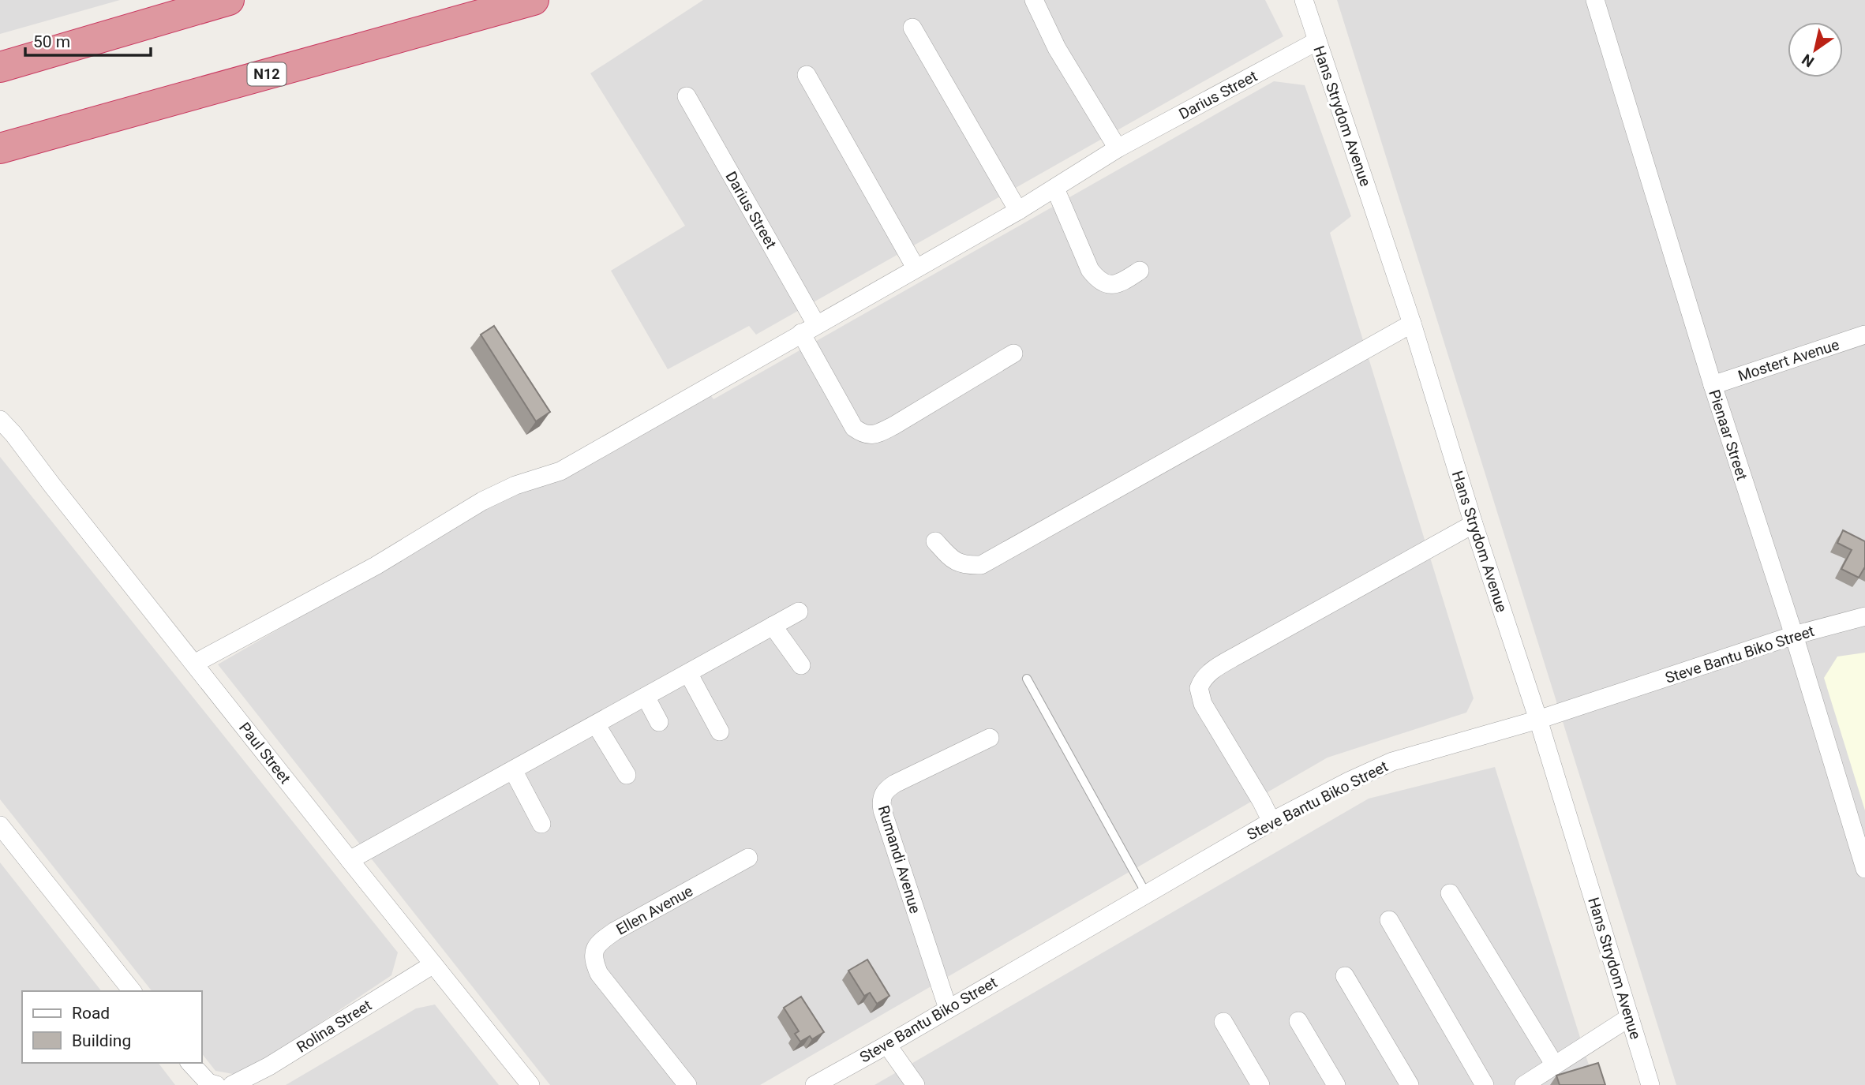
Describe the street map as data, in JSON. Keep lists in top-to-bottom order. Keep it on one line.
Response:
{"streets":{"highway":["N12"],"street":["Darius Street","Hans Strydom Avenue","Mostert Avenue","Pienaar Street","Steve Bantu Biko Street","Paul Street","Rumandi Avenue","Ellen Avenue","Rolina Street"]},"crossings":[["Darius Street","Hans Strydom Avenue"],["Hans Strydom Avenue","Steve Bantu Biko Street"],["Mostert Avenue","Pienaar Street"],["Pienaar Street","Steve Bantu Biko Street"],["Steve Bantu Biko Street","Rumandi Avenue"],["Paul Street","Rolina Street"]],"legend":["Road","Building"],"scale_bar":"50 m","north":"bottom left"}
